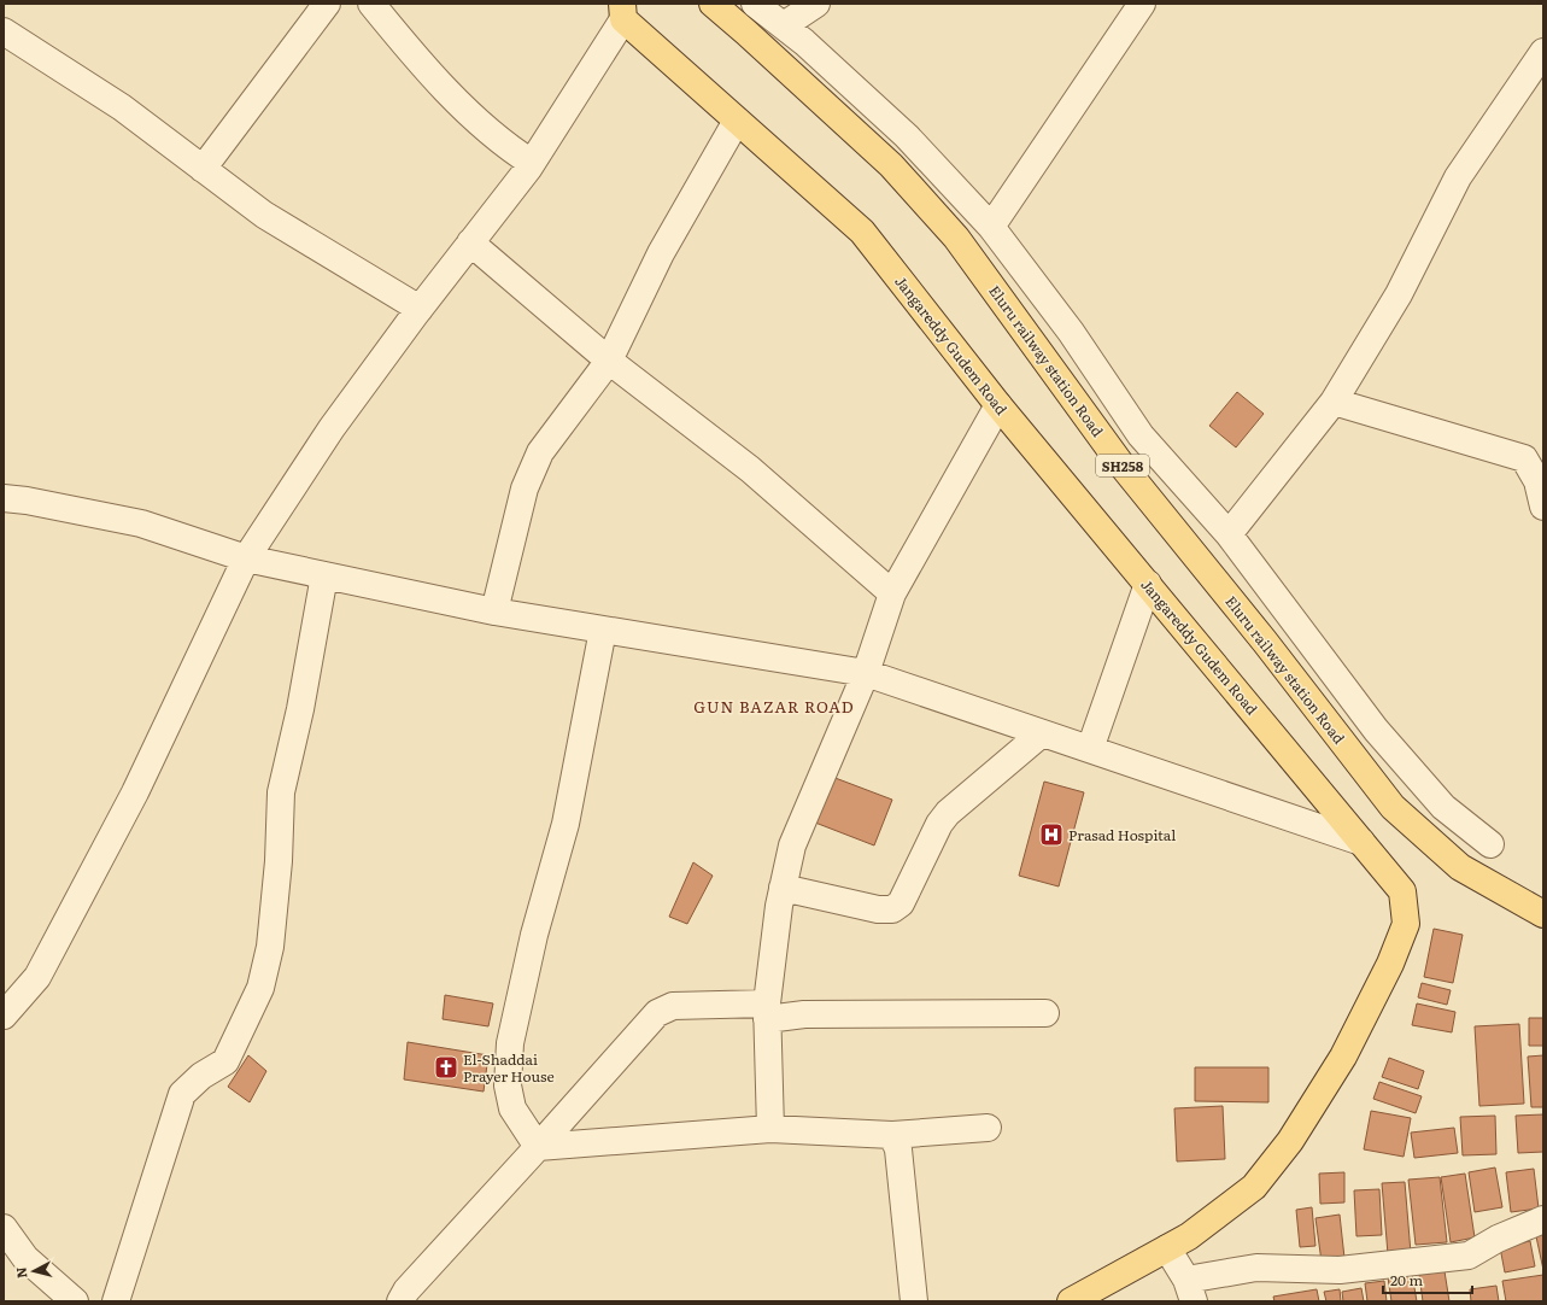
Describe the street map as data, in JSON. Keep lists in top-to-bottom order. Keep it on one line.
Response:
{"streets":{"main road":["Jangareddy Gudem Road","Eluru railway station Road","SH258"]},"districts":["GUN BAZAR ROAD"],"places":{"hospital":["Prasad Hospital"],"church":["El-Shaddai Prayer House"]},"scale_bar":"20 m","north":"left"}
